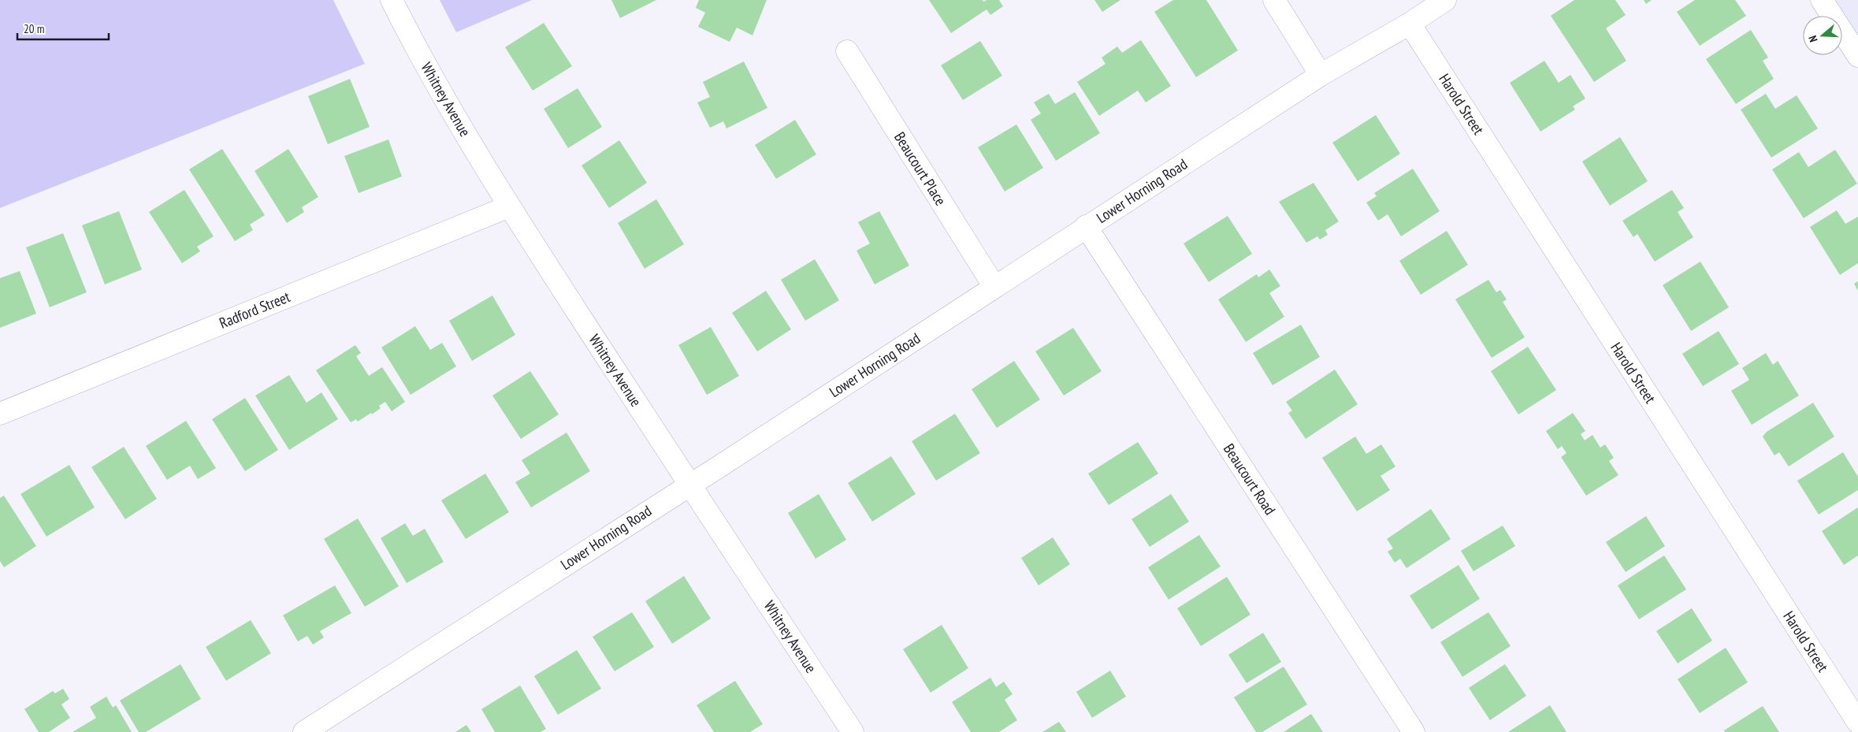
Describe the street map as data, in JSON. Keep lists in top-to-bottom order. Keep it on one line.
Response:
{"streets":{"street":["Whitney Avenue","Harold Street","Beaucourt Place","Lower Horning Road","Radford Street","Beaucourt Road"]},"crossings":[["Whitney Avenue","Lower Horning Road"],["Whitney Avenue","Radford Street"],["Harold Street","Lower Horning Road"],["Beaucourt Place","Lower Horning Road"],["Lower Horning Road","Beaucourt Road"]],"scale_bar":"20 m","north":"left"}
